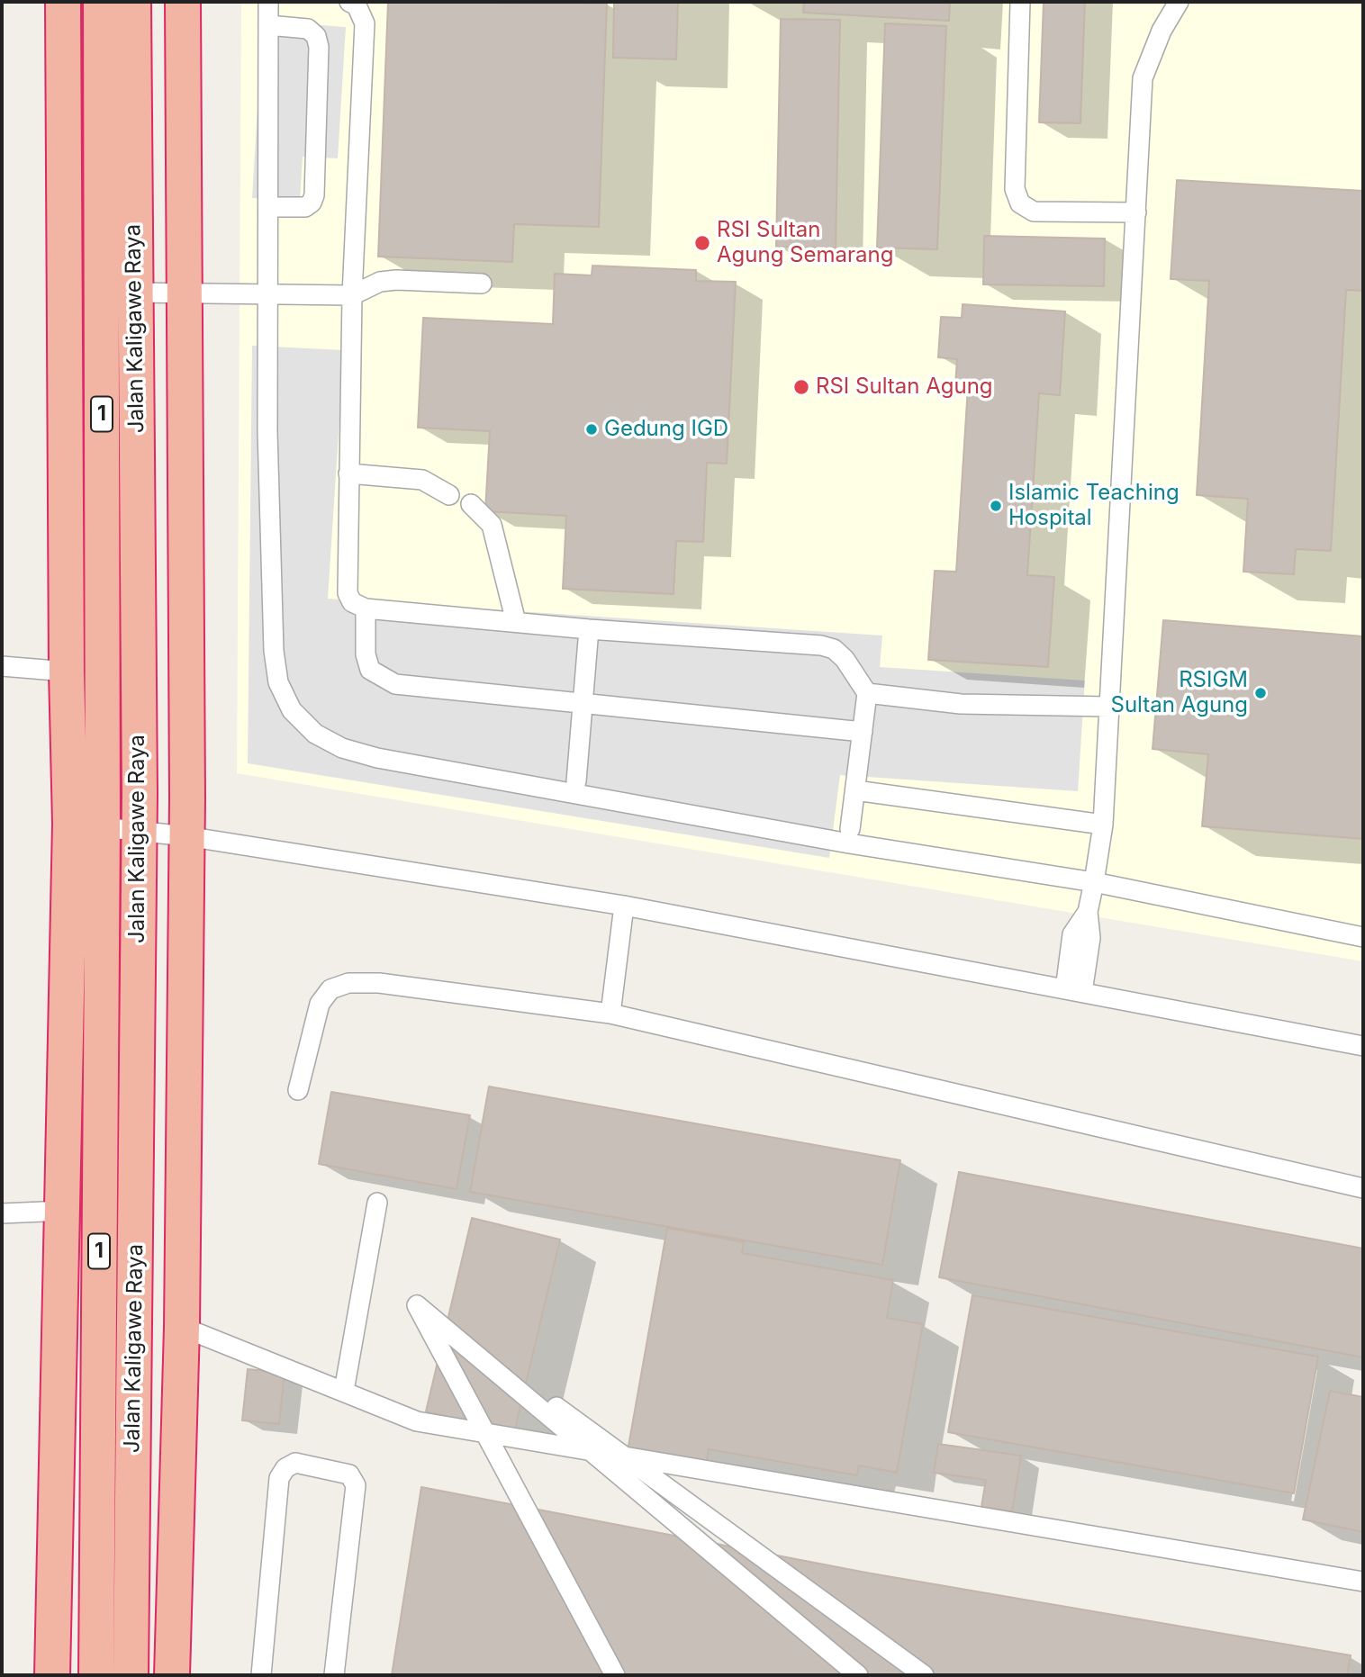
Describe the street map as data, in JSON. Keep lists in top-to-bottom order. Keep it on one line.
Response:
{"streets":{"highway":["Jalan Kaligawe Raya","1"]},"places":["RSI Sultan Agung Semarang","RSI Sultan Agung","Gedung IGD","Islamic Teaching Hospital","RSIGM Sultan Agung"]}
